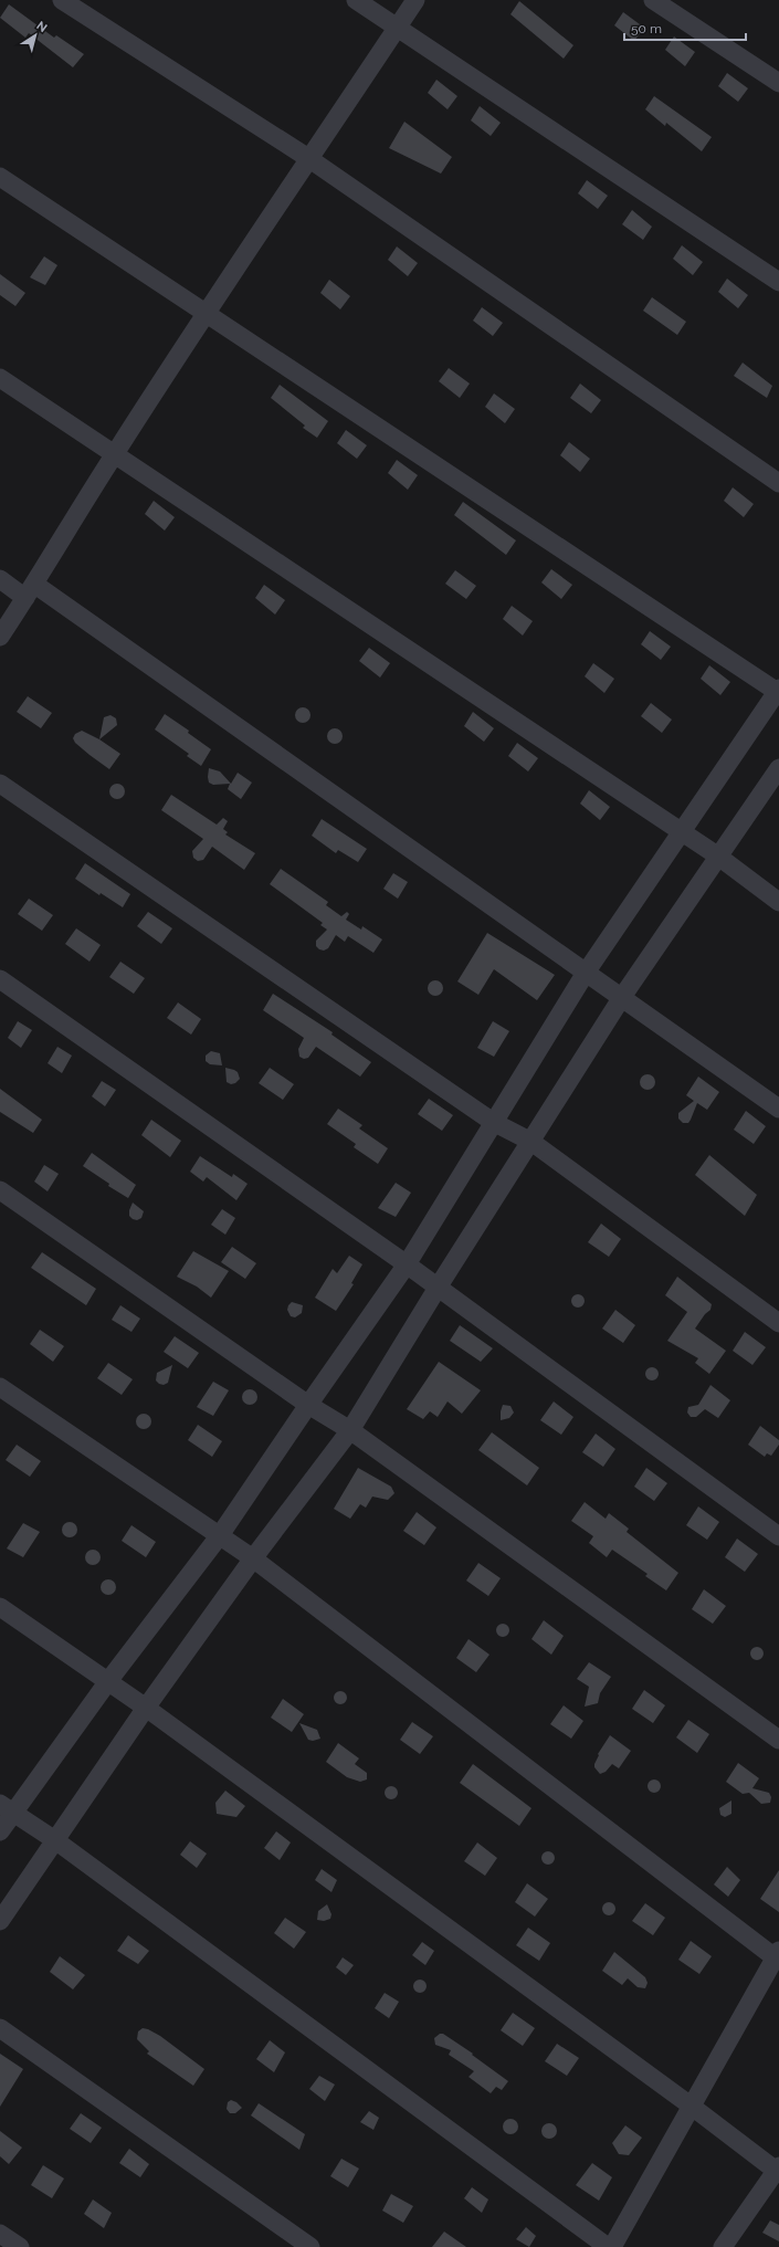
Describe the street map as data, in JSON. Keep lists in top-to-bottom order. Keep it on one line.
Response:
{"scale_bar":"50 m","north":"top right"}
